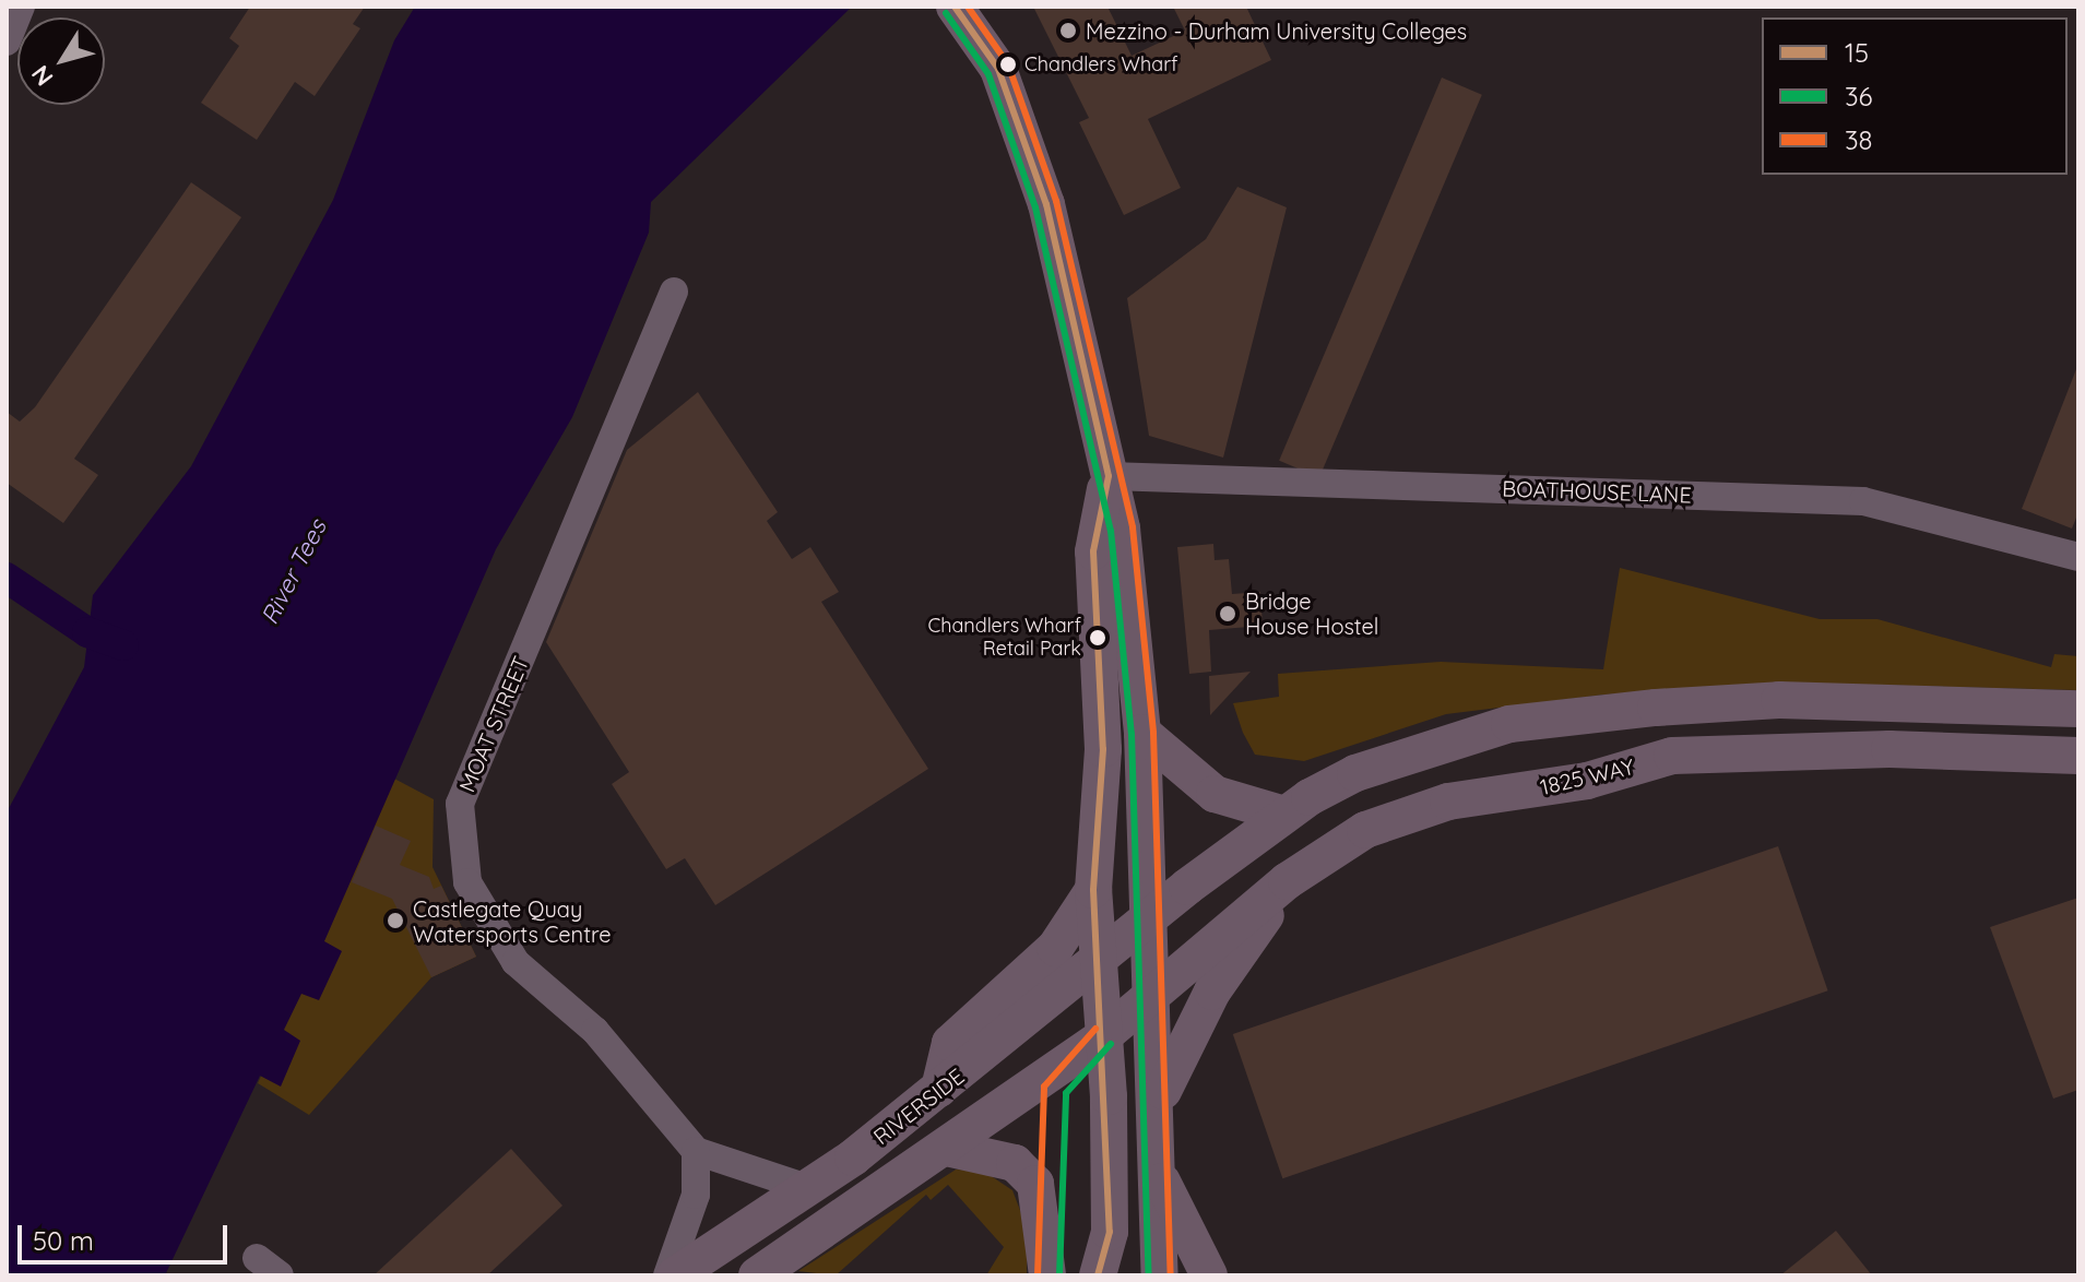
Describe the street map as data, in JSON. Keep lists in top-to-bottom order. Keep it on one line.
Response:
{"streets":{"main road":["1825 WAY","RIVERSIDE"],"street":["BOATHOUSE LANE","MOAT STREET"]},"water":["River Tees"],"places":["Mezzino - Durham University Colleges","Chandlers Wharf","Bridge House Hostel","Chandlers Wharf Retail Park","Castlegate Quay Watersports Centre"],"lines":["transit line 15","transit line 38","transit line 36"],"legend":["15","36","38"],"scale_bar":"50 m","north":"bottom left"}
